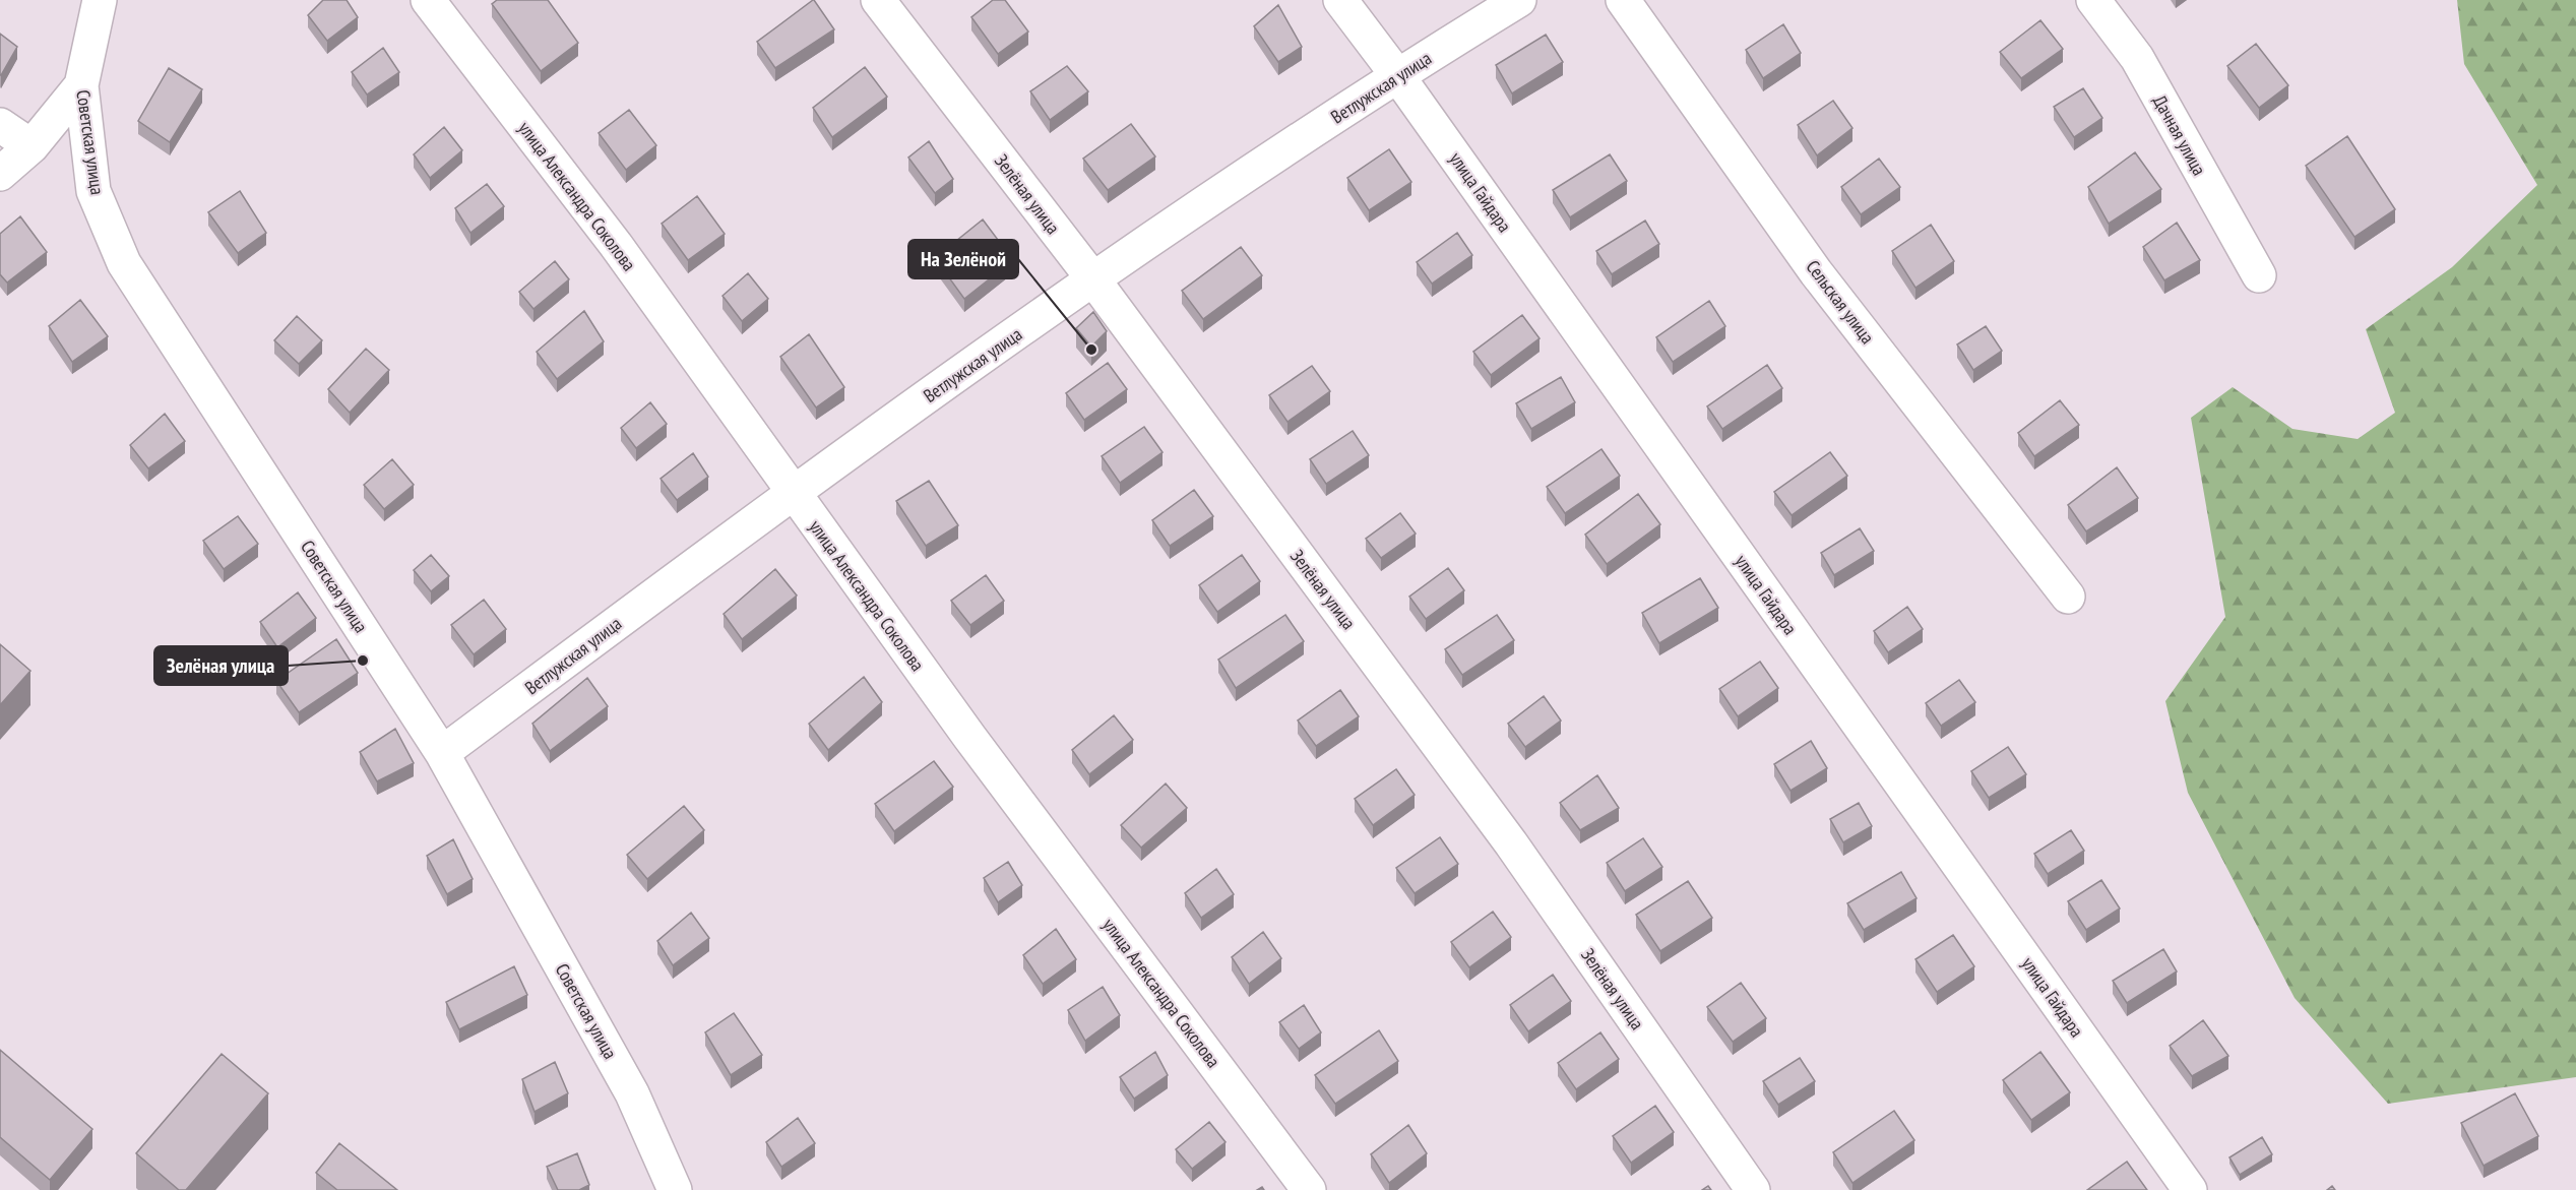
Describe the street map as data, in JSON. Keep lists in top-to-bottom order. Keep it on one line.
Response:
{"streets":{"street":["Ветлужская улица","Дачная улица","Советская улица","улица Гайдара","Зелёная улица","улица Александра Соколова","Сельская улица"]},"crossings":[["Ветлужская улица","Советская улица"],["Ветлужская улица","улица Гайдара"],["Ветлужская улица","Зелёная улица"],["Ветлужская улица","улица Александра Соколова"]],"places":["На Зелёной","Зелёная улица"]}
